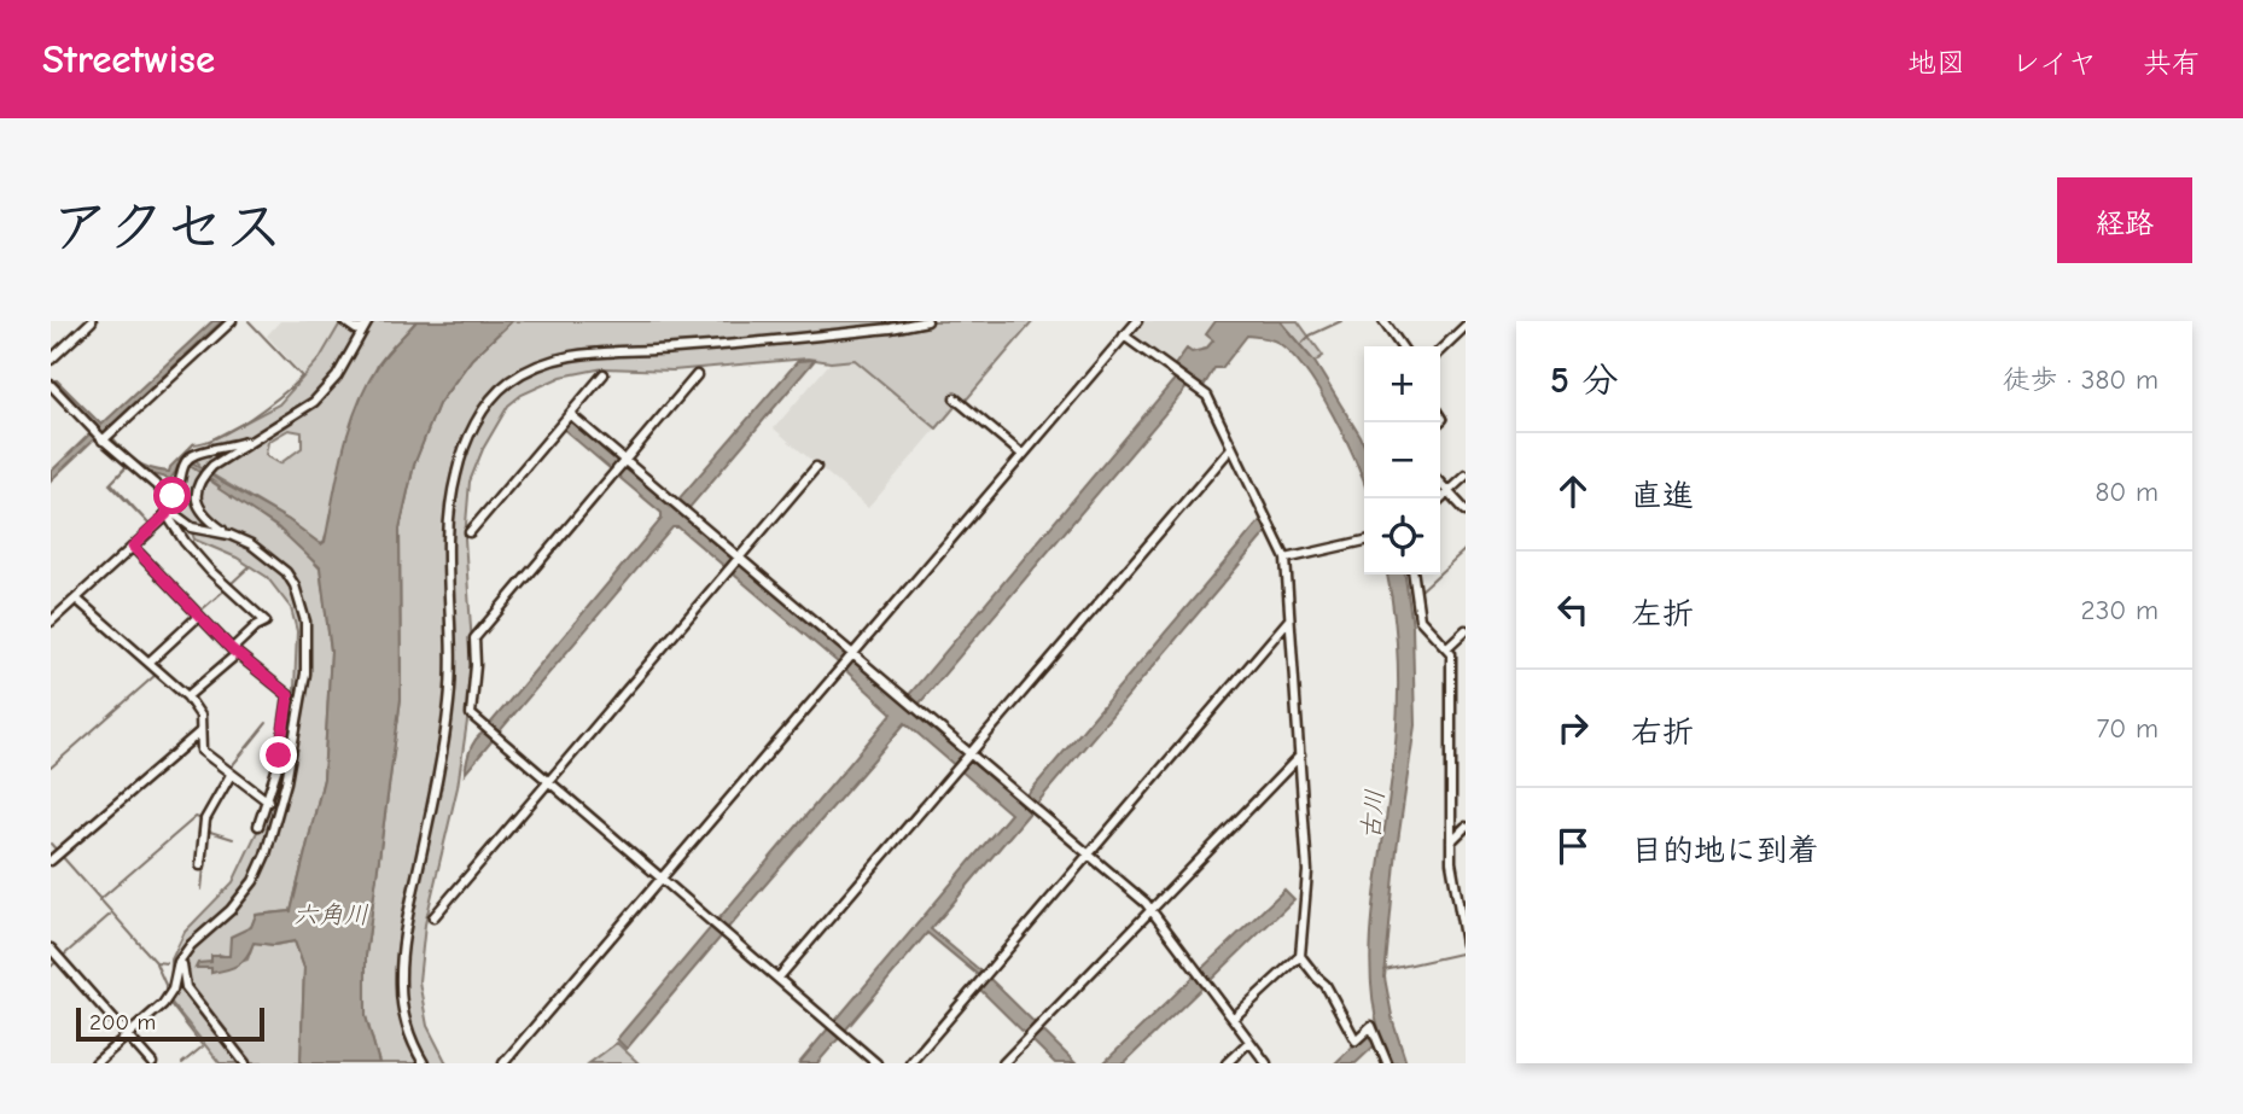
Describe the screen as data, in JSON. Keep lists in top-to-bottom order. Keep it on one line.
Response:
{"water":["古川","六角川"],"scale_bar":"200 m","page":{"header":"Streetwise","nav":["地図","レイヤ","共有"],"title":"アクセス","buttons":"経路","heading":["5 分","徒歩 · 380 m"],"map_buttons":["+","−"],"list":[["直進","80 m"],["左折","230 m"],["右折","70 m"],"目的地に到着"],"scale":"200 m"}}
